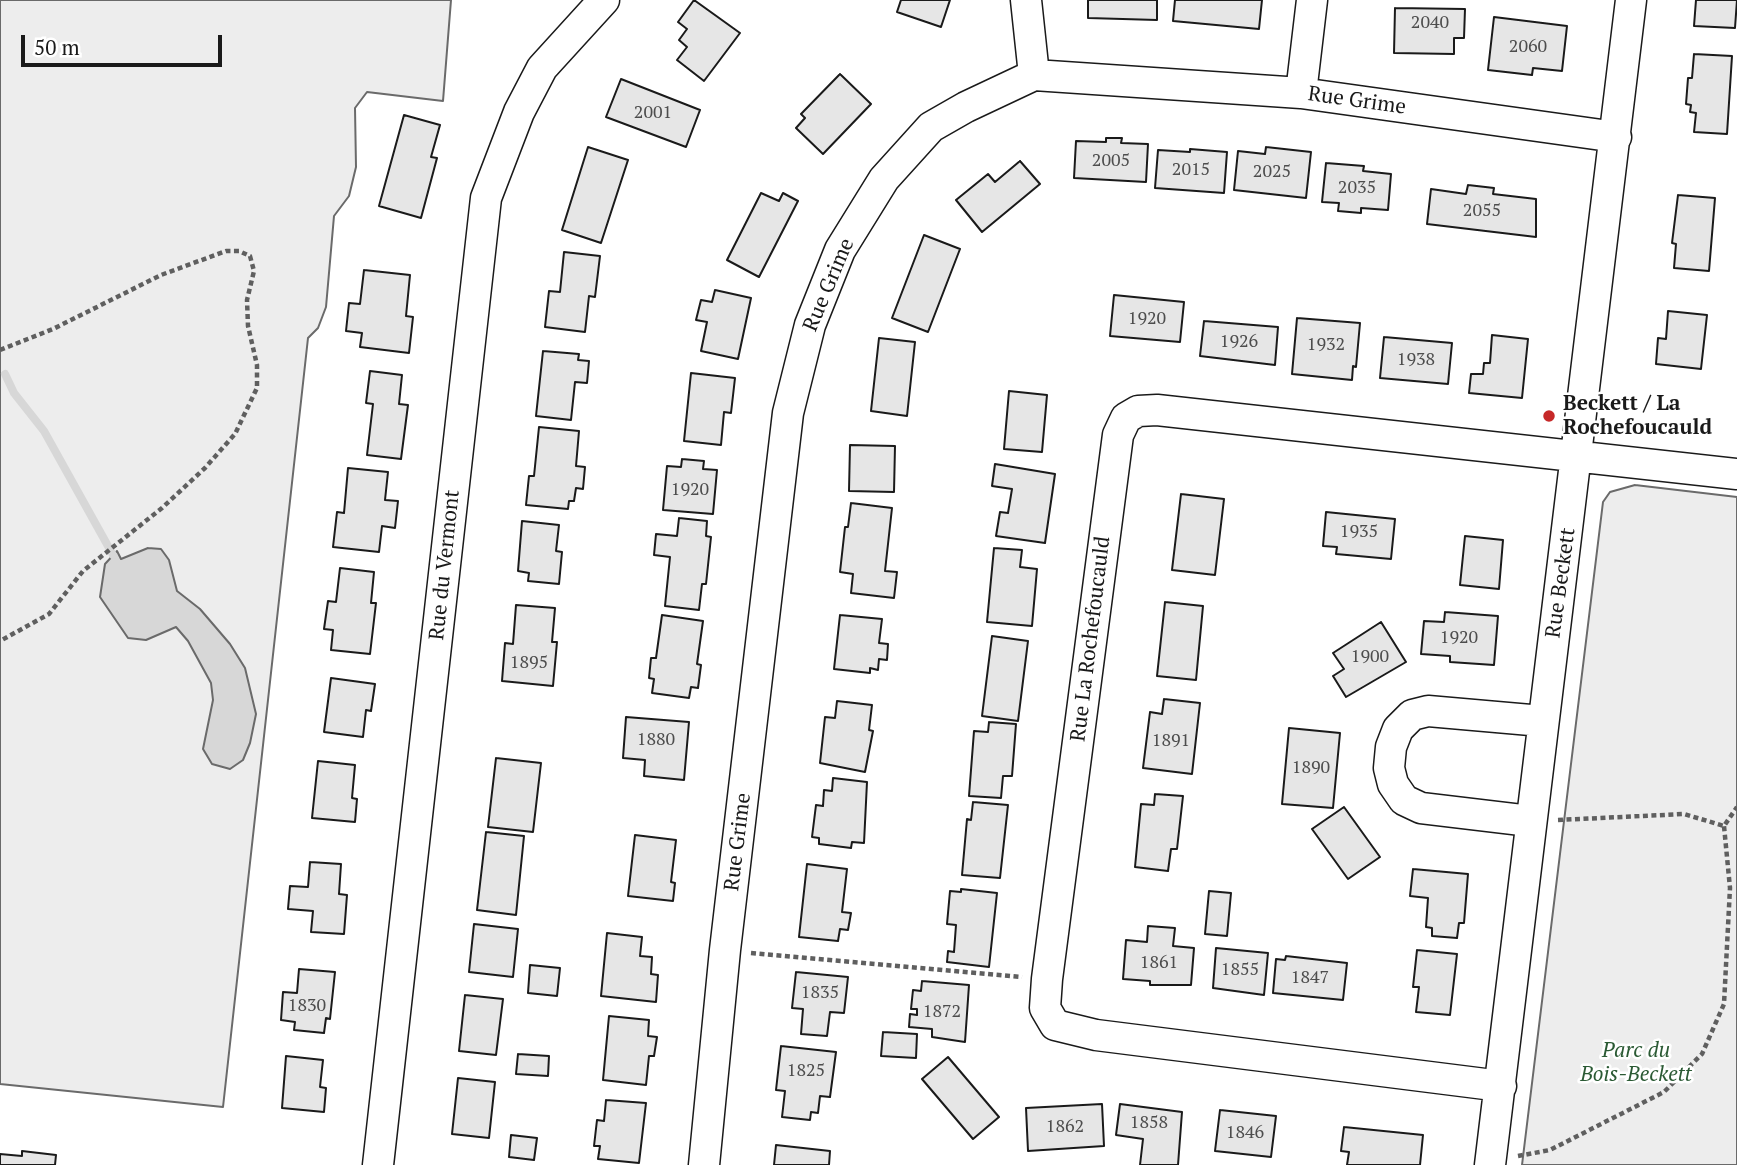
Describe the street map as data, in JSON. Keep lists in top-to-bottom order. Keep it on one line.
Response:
{"streets":{"street":["Rue Grime","Rue du Vermont","Rue Beckett","Rue La Rochefoucauld"]},"crossings":[["Rue Grime","Rue Beckett"],["Rue Beckett","Rue La Rochefoucauld"]],"parks":["Parc du Bois-Beckett"],"places":["Beckett / La Rochefoucauld"],"house_numbers":["2040","2060","2001","2005","2015","2025","2035","2055","1920","1926","1932","1938","1920","1935","1920","1900","1895","1880","1891","1890","1861","1855","1847","1835","1830","1872","1825","1858","1862","1846"],"scale_bar":"50 m"}
